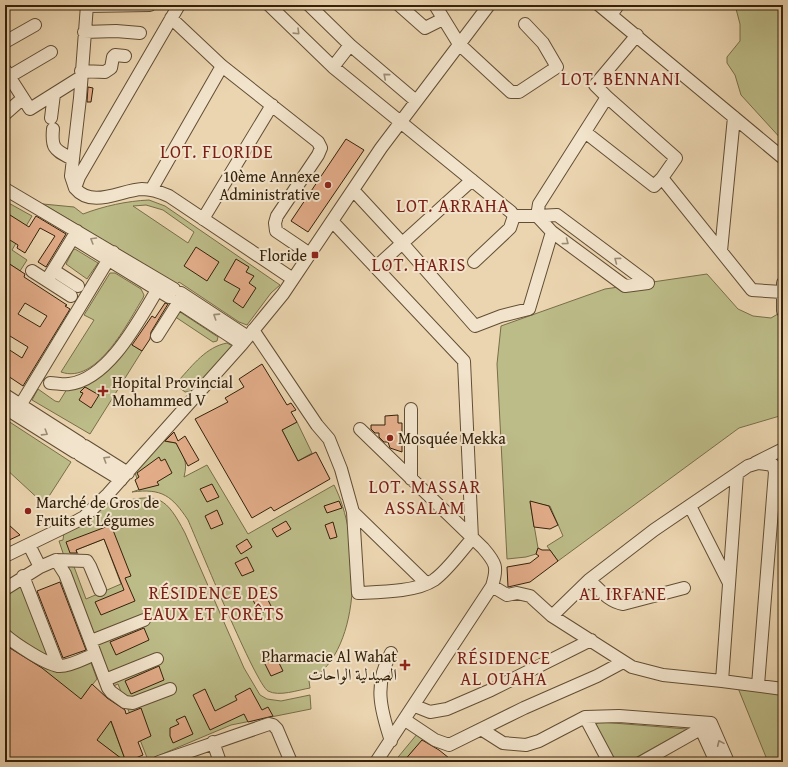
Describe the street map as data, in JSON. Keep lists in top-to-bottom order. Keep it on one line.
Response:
{"districts":["LOT. BENNANI","LOT. FLORIDE","LOT. ARRAHA","LOT. HARIS","LOT. MASSAR ASSALAM","RÉSIDENCE DES EAUX ET FORÊTS","AL IRFANE","RÉSIDENCE AL OUAHA"],"places":{"other":["10ème Annexe Administrative","Mosquée Mekka","Marché de Gros de Fruits et Légumes"],"transit":["Floride"],"health":["Hopital Provincial Mohammed V","Pharmacie Al Wahat الصيدلية الواحات"]}}
